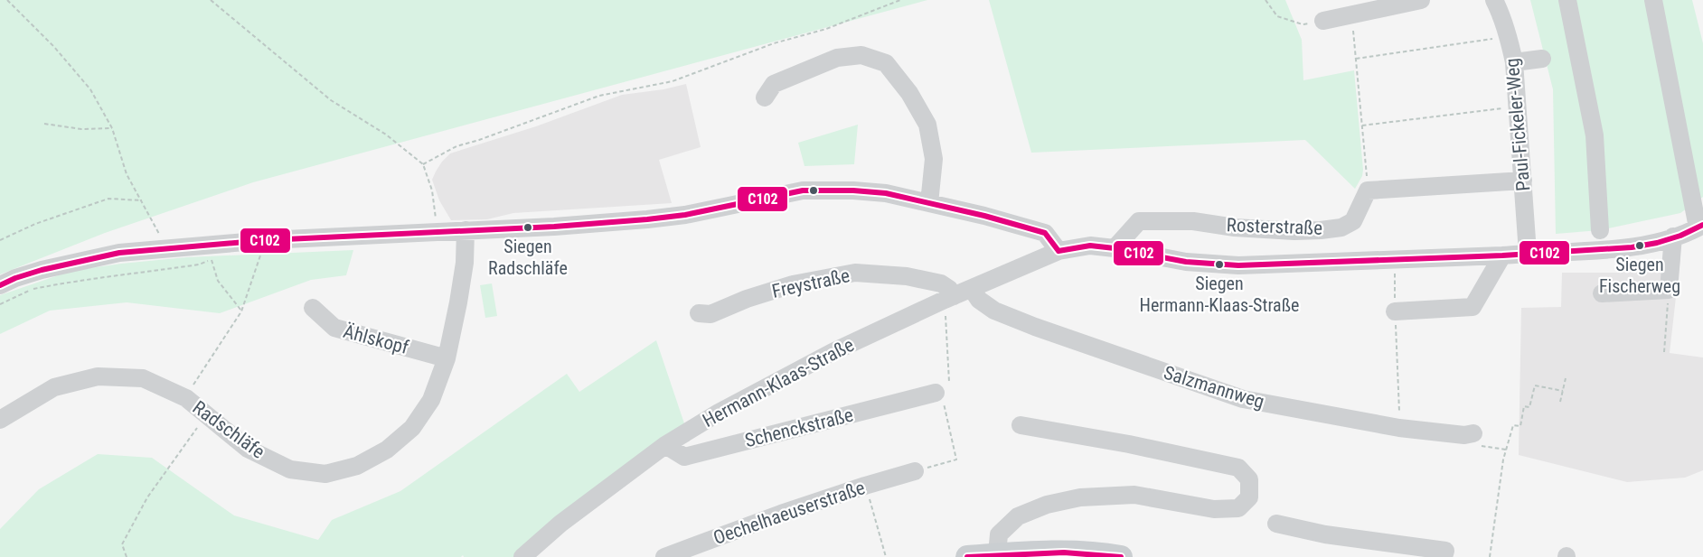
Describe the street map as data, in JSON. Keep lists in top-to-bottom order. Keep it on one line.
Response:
{"streets":{"street":["Paul-Fickeler-Weg","Rosterstraße","Freystraße","Ählskopf","Hermann-Klaas-Straße","Salzmannweg","Schenckstraße","Radschläfe","Oechelhaeuserstraße"]},"crossings":[["Paul-Fickeler-Weg","Rosterstraße"],["Rosterstraße","Hermann-Klaas-Straße"],["Freystraße","Hermann-Klaas-Straße"],["Ählskopf","Radschläfe"],["Hermann-Klaas-Straße","Salzmannweg"],["Hermann-Klaas-Straße","Schenckstraße"]],"places":["Siegen Radschläfe","Siegen Fischerweg","Siegen Hermann-Klaas-Straße"],"lines":["transit line C102"]}
